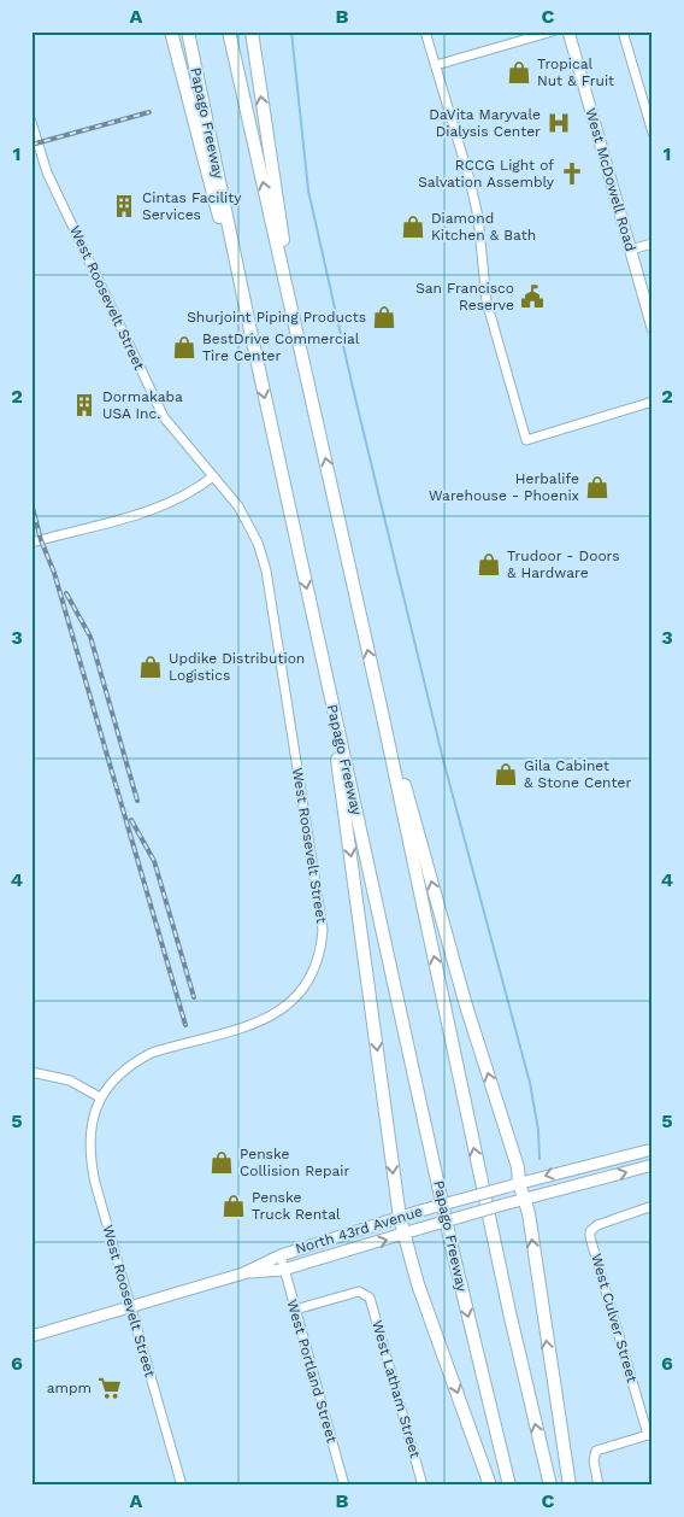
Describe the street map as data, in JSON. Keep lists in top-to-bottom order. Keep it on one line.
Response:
{"streets":{"highway":["Papago Freeway"],"main road":["West McDowell Road","North 43rd Avenue"],"street":["West Roosevelt Street","West Culver Street","West Portland Street","West Latham Street"]},"crossings":[["West Roosevelt Street","North 43rd Avenue"],["North 43rd Avenue","West Portland Street"],["West Portland Street","West Latham Street"]],"places":{"shop":["Tropical Nut & Fruit","Diamond Kitchen & Bath","Shurjoint Piping Products","BestDrive Commercial Tire Center","Herbalife Warehouse - Phoenix","Trudoor - Doors & Hardware","Updike Distribution Logistics","Gila Cabinet & Stone Center","Penske Collision Repair","Penske Truck Rental"],"hospital":["DaVita Maryvale Dialysis Center"],"church":["RCCG Light of Salvation Assembly"],"building":["Cintas Facility Services","Dormakaba USA Inc."],"public building":["San Francisco Reserve"],"supermarket":["ampm"]},"grid":{"columns":["A","B","C"],"rows":["1","2","3","4","5","6"]}}
